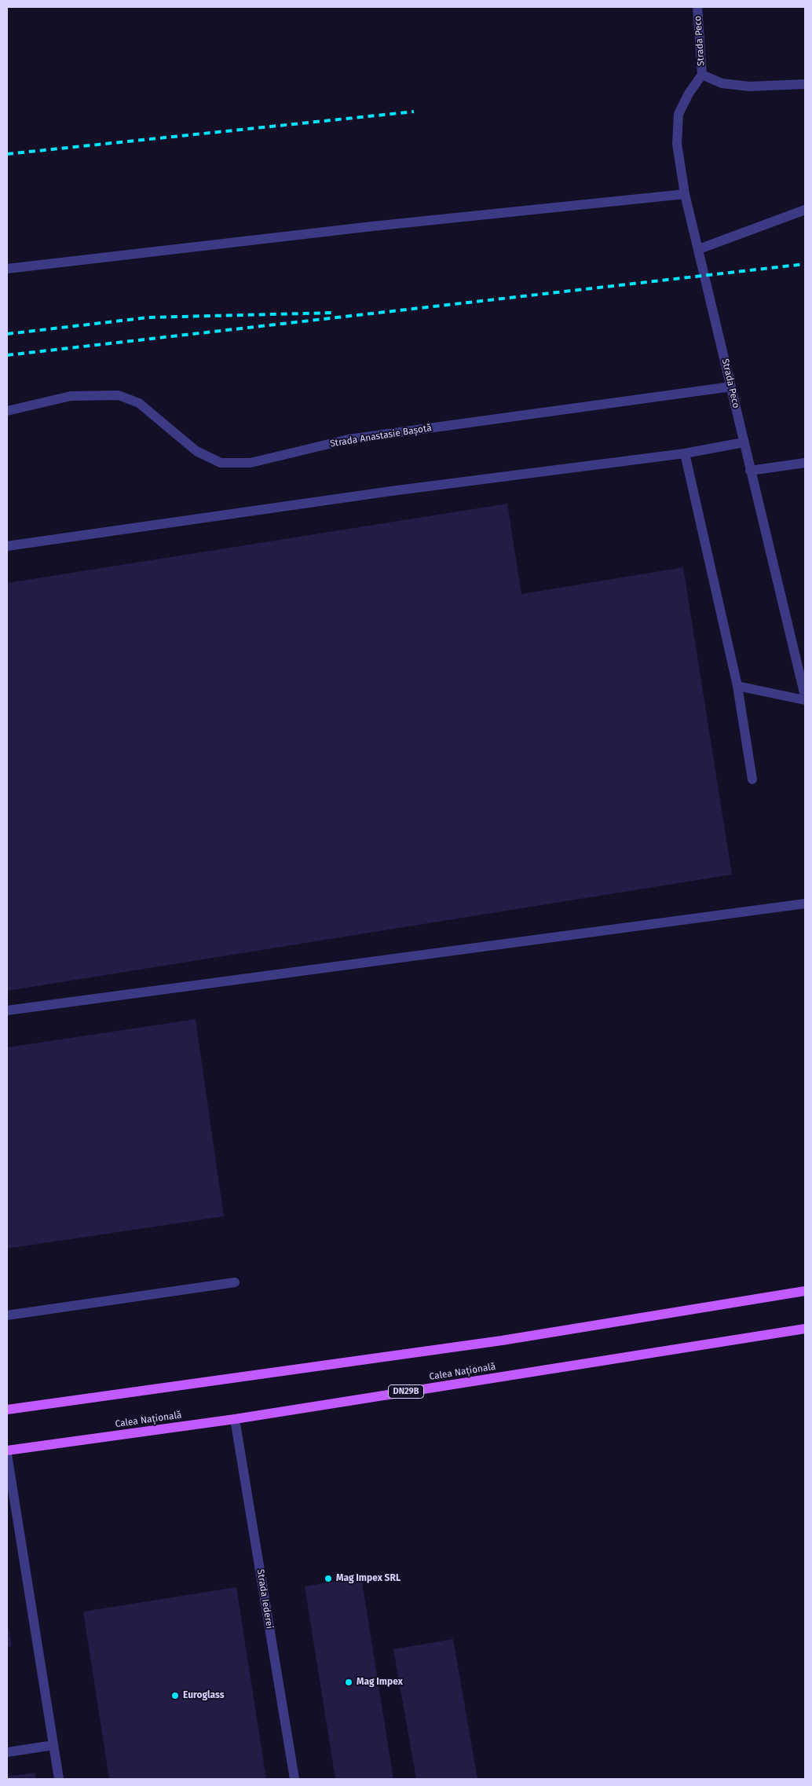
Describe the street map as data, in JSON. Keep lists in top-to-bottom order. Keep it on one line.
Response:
{"streets":{"main road":["Calea Națională","DN29B"],"street":["Strada Peco","Strada Anastasie Bașotă","Strada Iederei"]},"crossings":[["Strada Peco","Strada Anastasie Bașotă"],["Calea Națională","Strada Iederei"]],"places":["Mag Impex SRL","Mag Impex","Euroglass"]}
